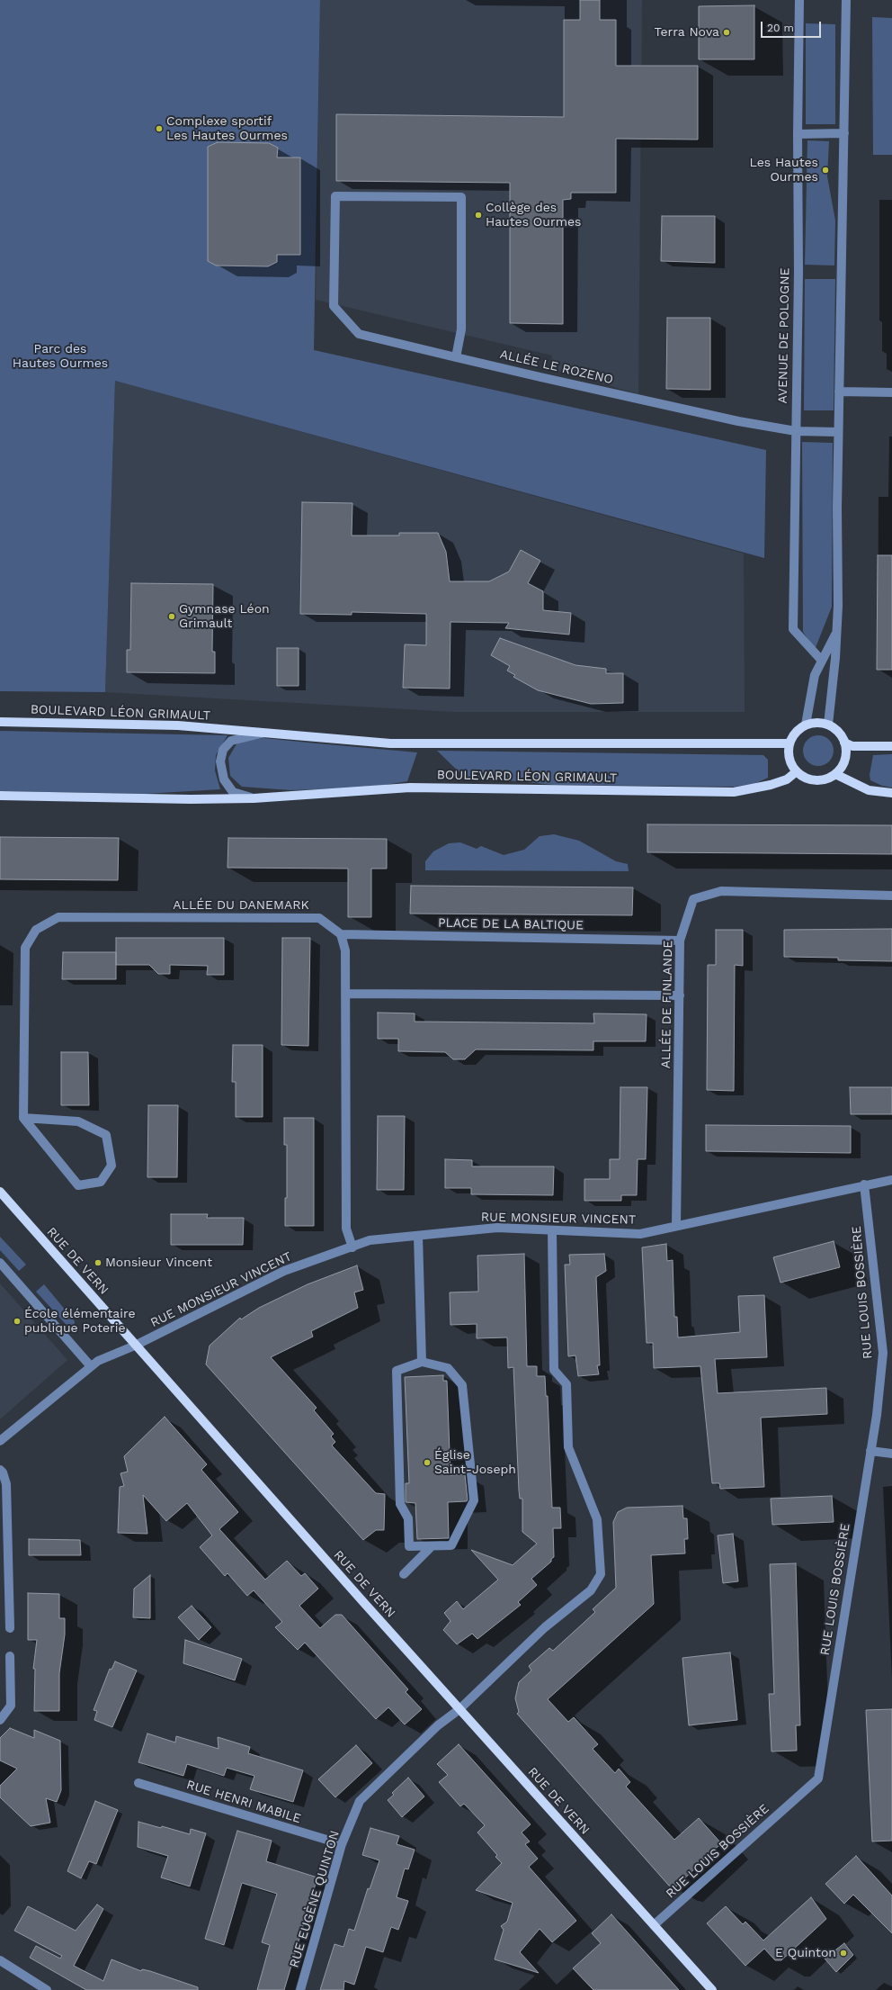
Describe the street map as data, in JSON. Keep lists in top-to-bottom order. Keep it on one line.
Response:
{"streets":{"main road":["BOULEVARD LÉON GRIMAULT","RUE DE VERN"],"street":["AVENUE DE POLOGNE","ALLÉE LE ROZENO","ALLÉE DU DANEMARK","PLACE DE LA BALTIQUE","ALLÉE DE FINLANDE","RUE MONSIEUR VINCENT","RUE LOUIS BOSSIÈRE","RUE HENRI MABILE","RUE EUGÈNE QUINTON"]},"crossings":[["AVENUE DE POLOGNE","ALLÉE LE ROZENO"],["ALLÉE DU DANEMARK","PLACE DE LA BALTIQUE"],["PLACE DE LA BALTIQUE","ALLÉE DE FINLANDE"],["ALLÉE DE FINLANDE","RUE MONSIEUR VINCENT"],["RUE MONSIEUR VINCENT","RUE DE VERN"],["RUE MONSIEUR VINCENT","RUE LOUIS BOSSIÈRE"],["RUE MONSIEUR VINCENT","RUE EUGÈNE QUINTON"],["RUE DE VERN","RUE LOUIS BOSSIÈRE"],["RUE DE VERN","RUE EUGÈNE QUINTON"],["RUE HENRI MABILE","RUE EUGÈNE QUINTON"]],"parks":["Parc des Hautes Ourmes"],"places":["Terra Nova","Complexe sportif Les Hautes Ourmes","Les Hautes Ourmes","Collège des Hautes Ourmes","Gymnase Léon Grimault","Monsieur Vincent","École élémentaire publique Poterie","Église Saint-Joseph","E Quinton"],"scale_bar":"20 m"}
